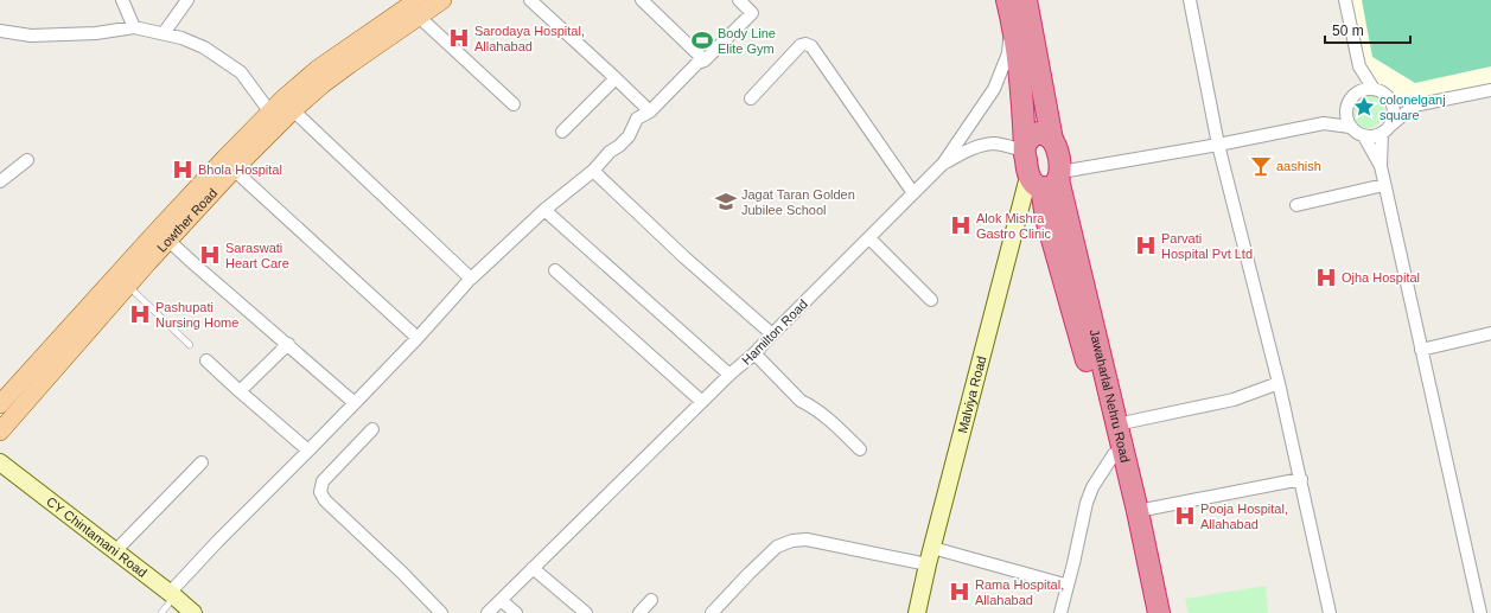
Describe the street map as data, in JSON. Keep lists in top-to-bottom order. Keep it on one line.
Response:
{"streets":{"highway":["Jawaharlal Nehru Road"],"main road":["Lowther Road"],"street":["Hamilton Road","Malviya Road","CY Chintamani Road"]},"crossings":[["Hamilton Road","Jawaharlal Nehru Road"],["Malviya Road","Jawaharlal Nehru Road"]],"places":{"hospital":["Sarodaya Hospital, Allahabad","Bhola Hospital","Alok Mishra Gastro Clinic","Parvati Hospital Pvt Ltd","Saraswati Heart Care","Ojha Hospital","Pashupati Nursing Home","Pooja Hospital, Allahabad","Rama Hospital, Allahabad"],"sports":["Body Line Elite Gym"],"place":["colonelganj square"],"bar":["aashish"],"school or university":["Jagat Taran Golden Jubilee School"]},"scale_bar":"50 m"}
